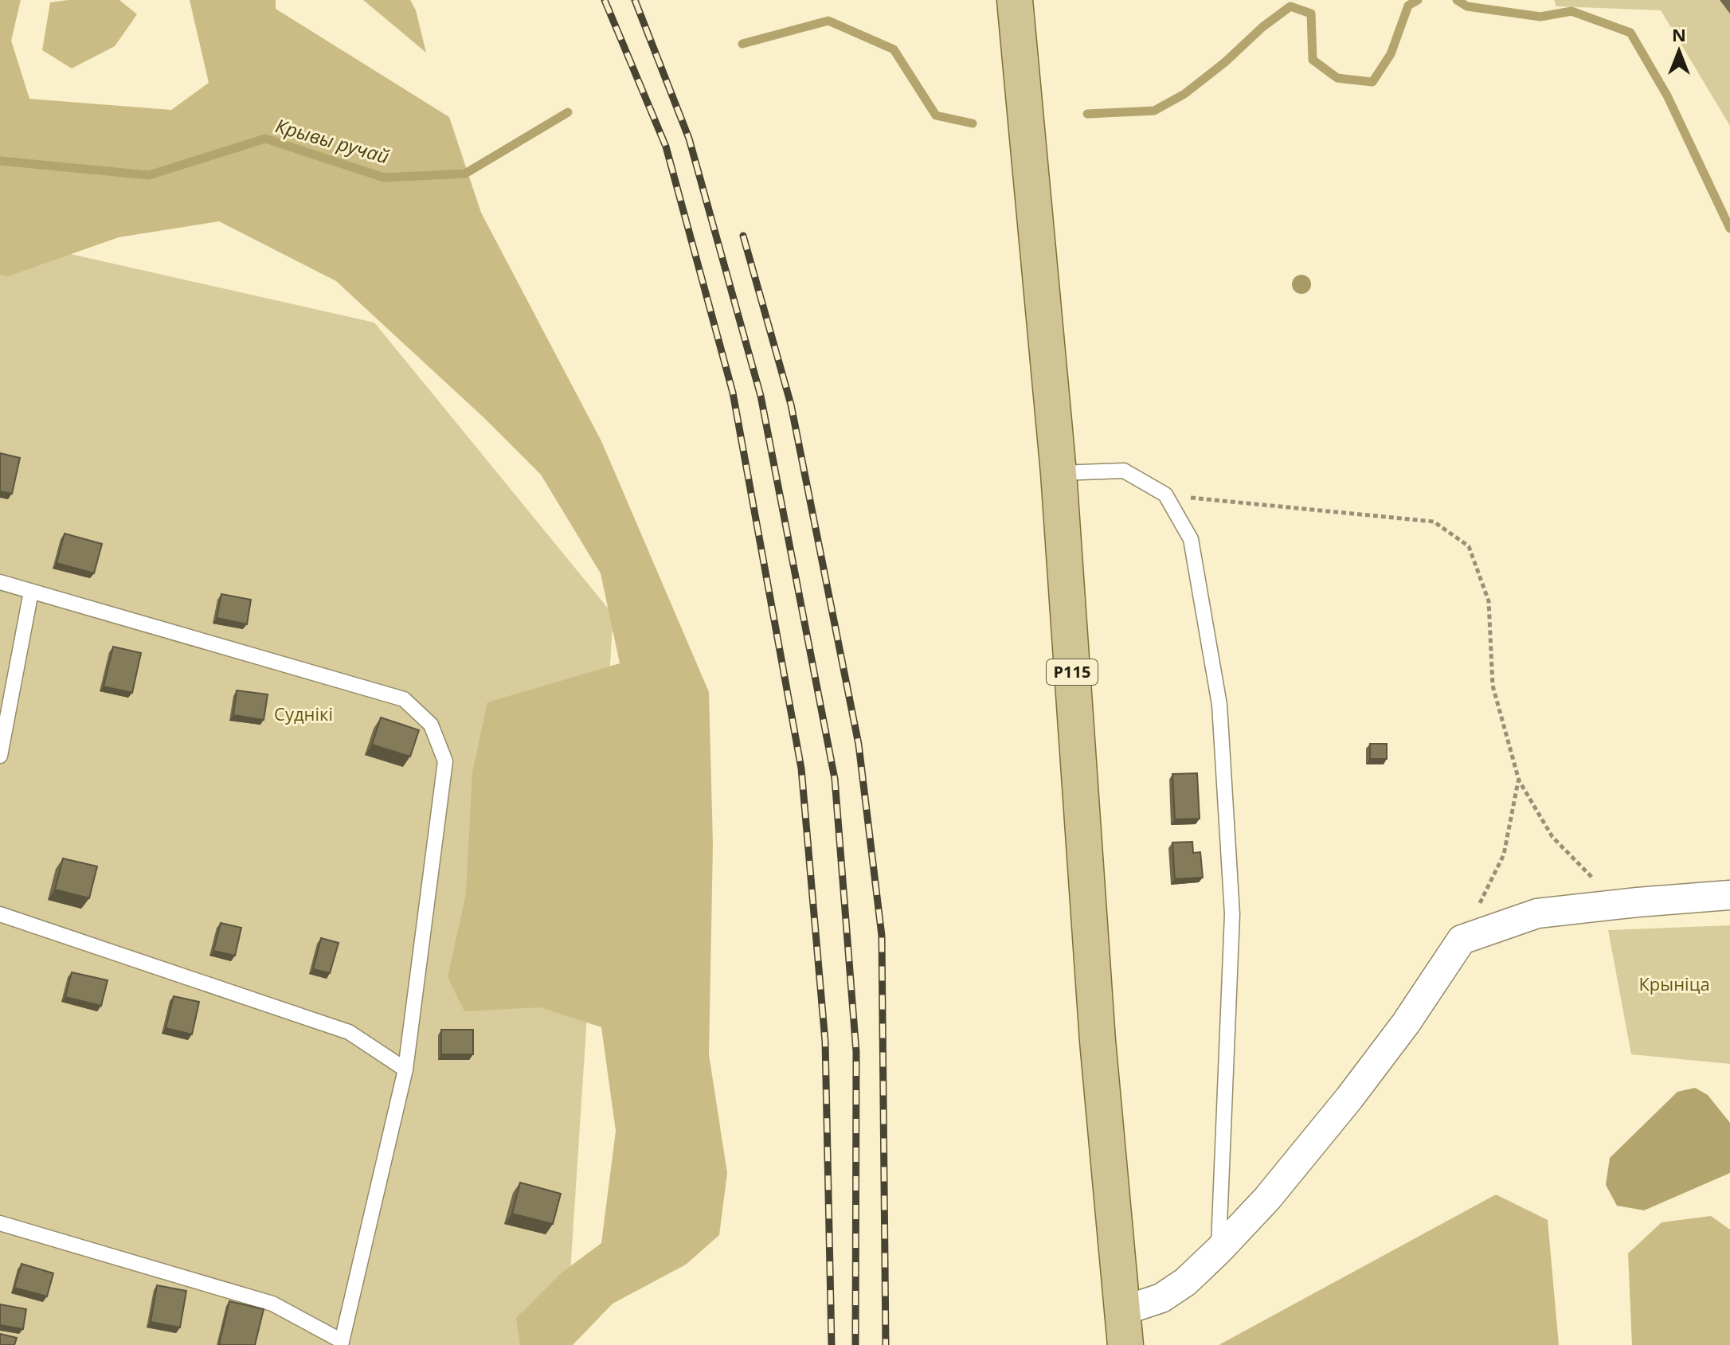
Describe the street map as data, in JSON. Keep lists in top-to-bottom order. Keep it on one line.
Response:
{"streets":{"main road":["Р115"]},"water":["Крывы ручай"],"parks":["Суднікі","Крыніца"],"north":"top"}
